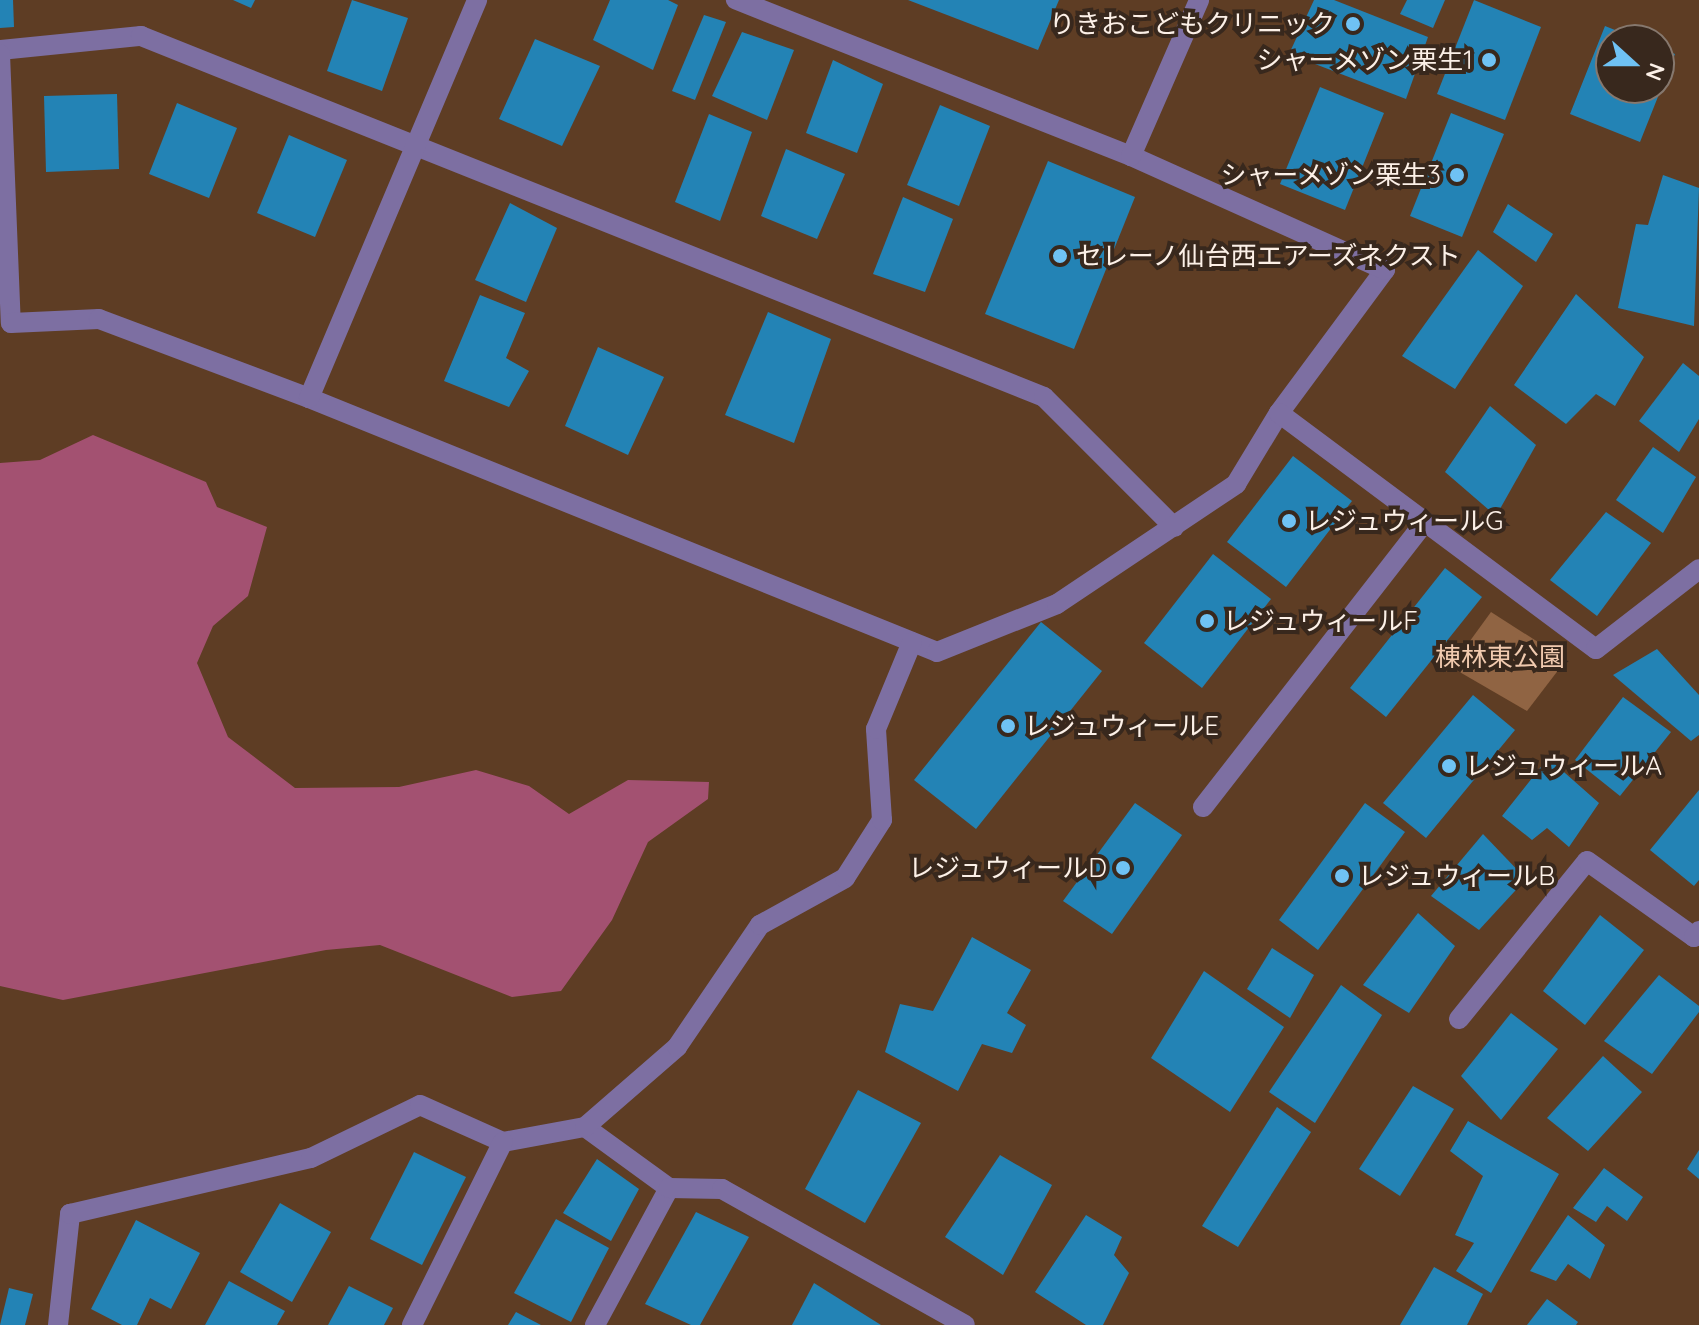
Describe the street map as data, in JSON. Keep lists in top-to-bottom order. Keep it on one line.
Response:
{"parks":["棟林東公園"],"places":["りきおこどもクリニック","シャーメゾン栗生1","シャーメゾン栗生3","セレーノ仙台西エアーズネクスト","レジュウィールG","レジュウィールF","レジュウィールE","レジュウィールA","レジュウィールD","レジュウィールB"],"north":"right"}
